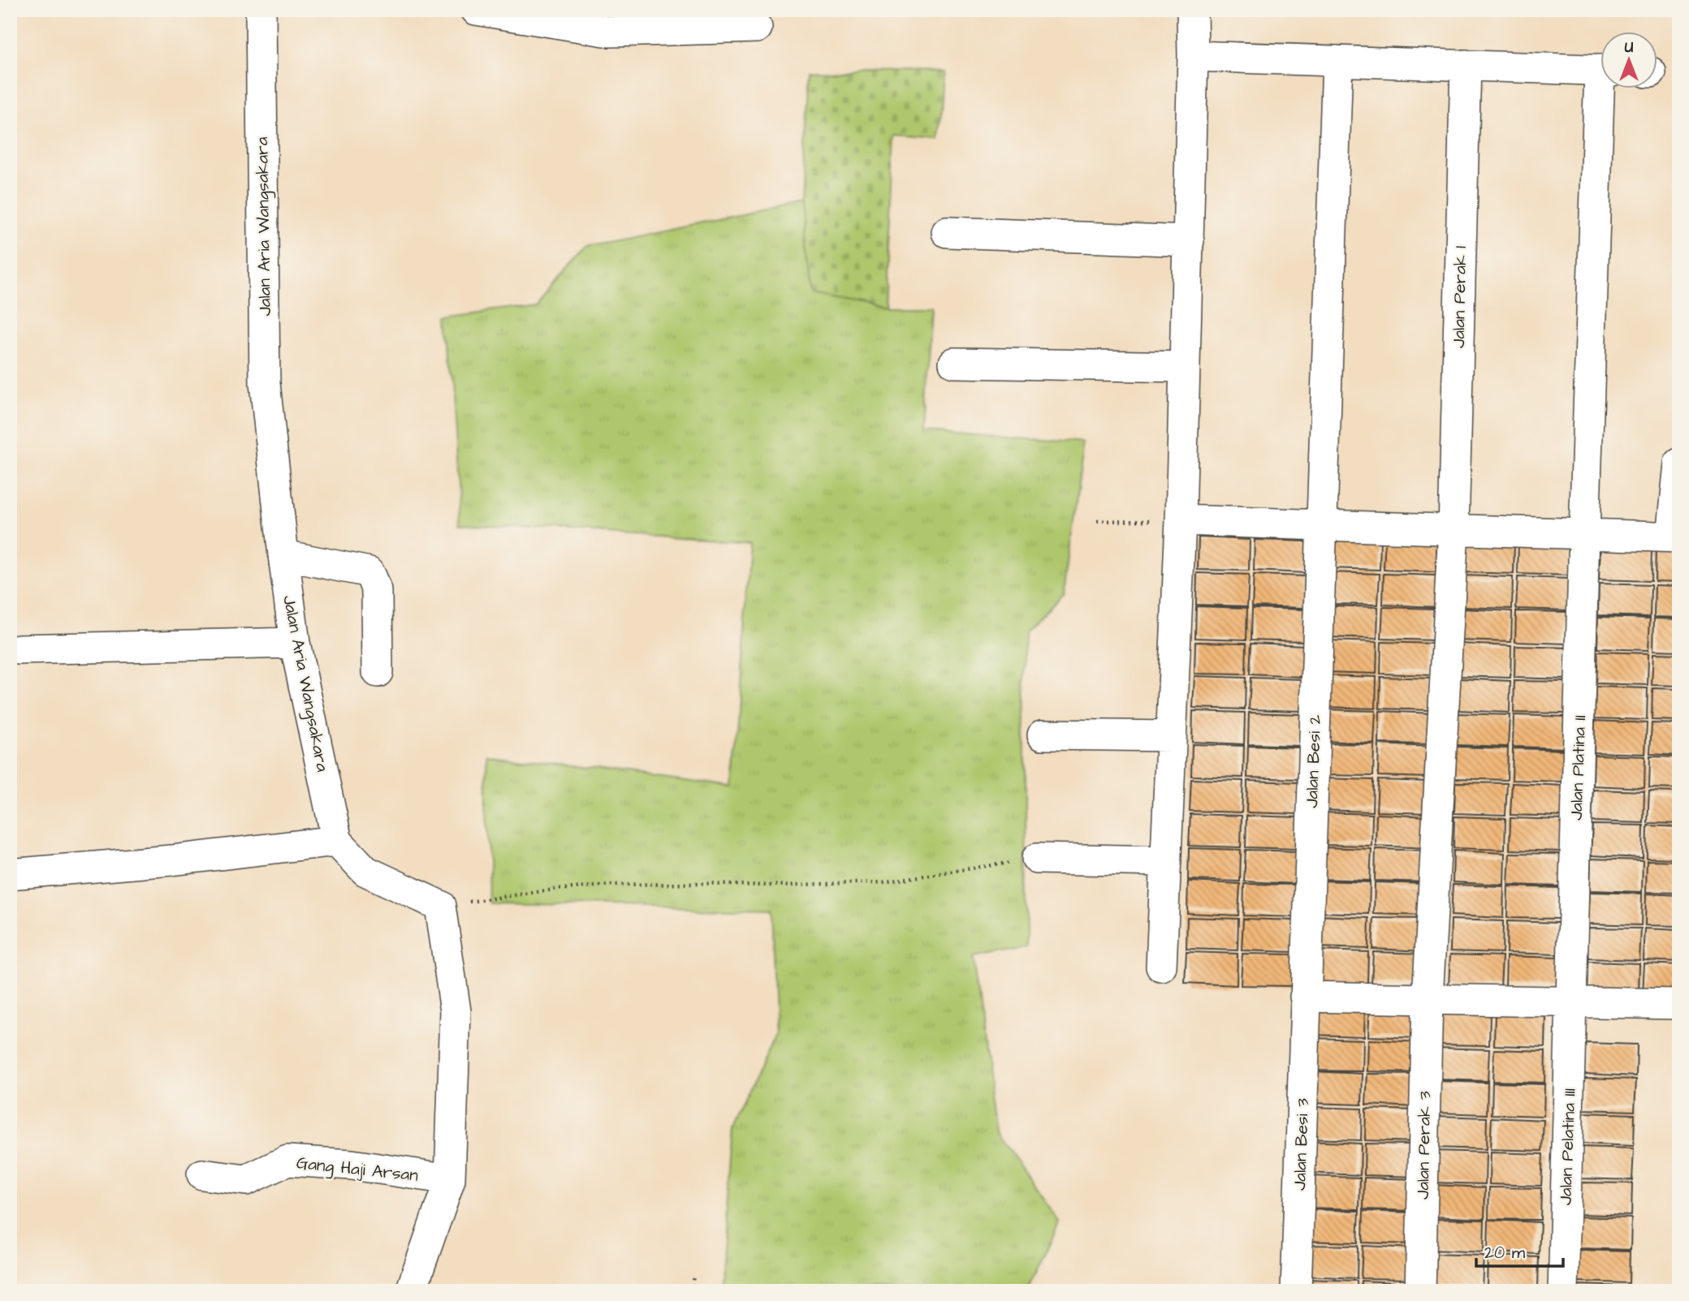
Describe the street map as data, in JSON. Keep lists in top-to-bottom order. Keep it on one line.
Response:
{"streets":{"street":["Jalan Aria Wangsakara","Jalan Perak 1","Jalan Besi 2","Jalan Platina II","Jalan Besi 3","Jalan Perak 3","Jalan Pelatina III","Gang Haji Arsan"]},"crossings":[["Jalan Perak 1","Jalan Perak 3"],["Jalan Besi 2","Jalan Besi 3"],["Jalan Platina II","Jalan Pelatina III"]],"scale_bar":"20 m","north":"top"}
